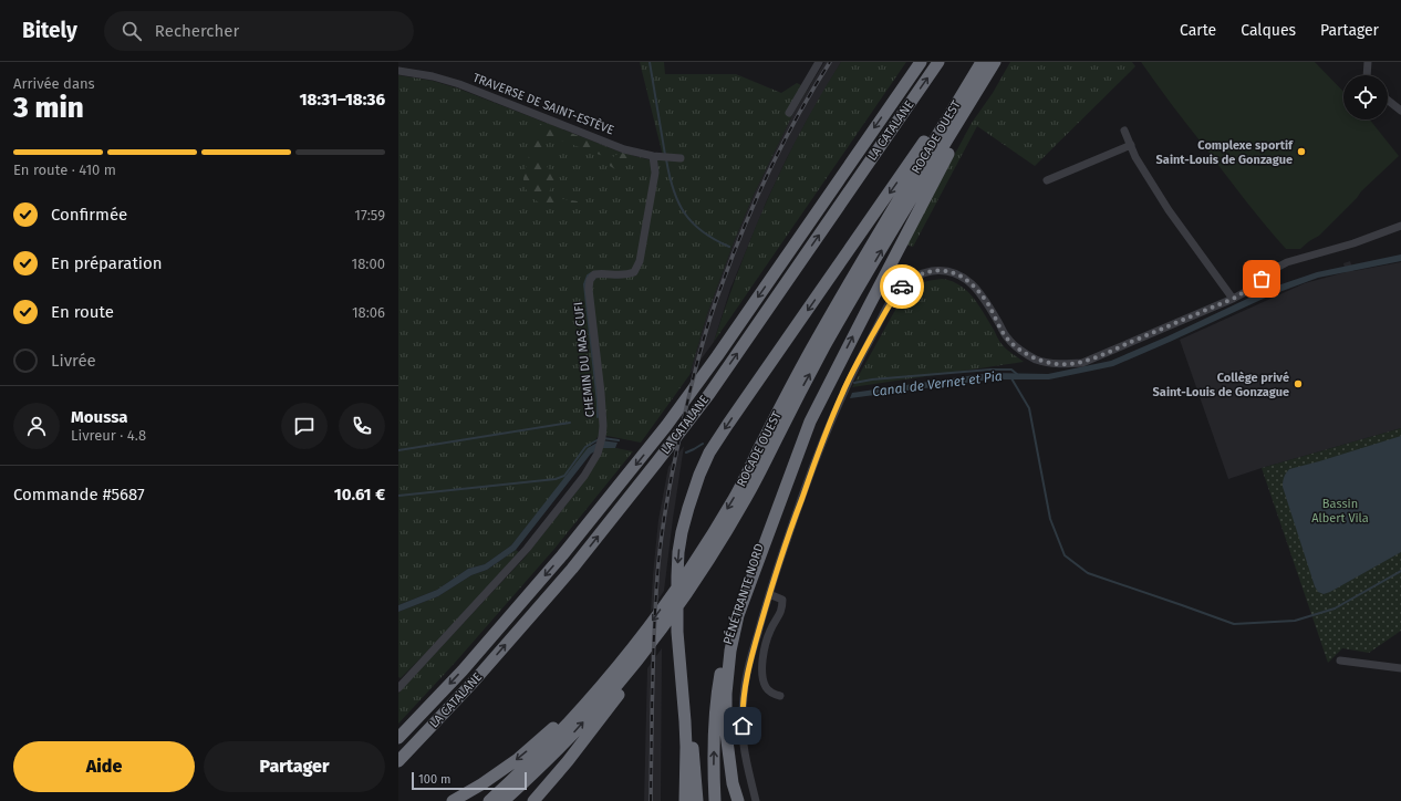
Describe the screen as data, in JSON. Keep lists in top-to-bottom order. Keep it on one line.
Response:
{"streets":{"highway":["LA CATALANE","ROCADE OUEST","PÉNÉTRANTE NORD"],"street":["TRAVERSE DE SAINT-ESTÈVE","CHEMIN DU MAS CUFI"]},"crossings":[["TRAVERSE DE SAINT-ESTÈVE","CHEMIN DU MAS CUFI"]],"water":["Canal de Vernet et Pia"],"parks":["Bassin Albert Vila"],"places":["Complexe sportif Saint-Louis de Gonzague","Collège privé Saint-Louis de Gonzague"],"scale_bar":"100 m","page":{"header":"Bitely","search":"Rechercher","nav":["Carte","Calques","Partager"],"heading":["3 min","Arrivée dans","18:31–18:36"],"panel":["Moussa","Livreur · 4.8","Commande #5687","10.61 €"],"bar":"En route · 410 m","list":[["Confirmée","17:59"],["En préparation","18:00"],["En route","18:06"],"Livrée"],"buttons":["Aide","Partager"],"scale":"100 m"}}
